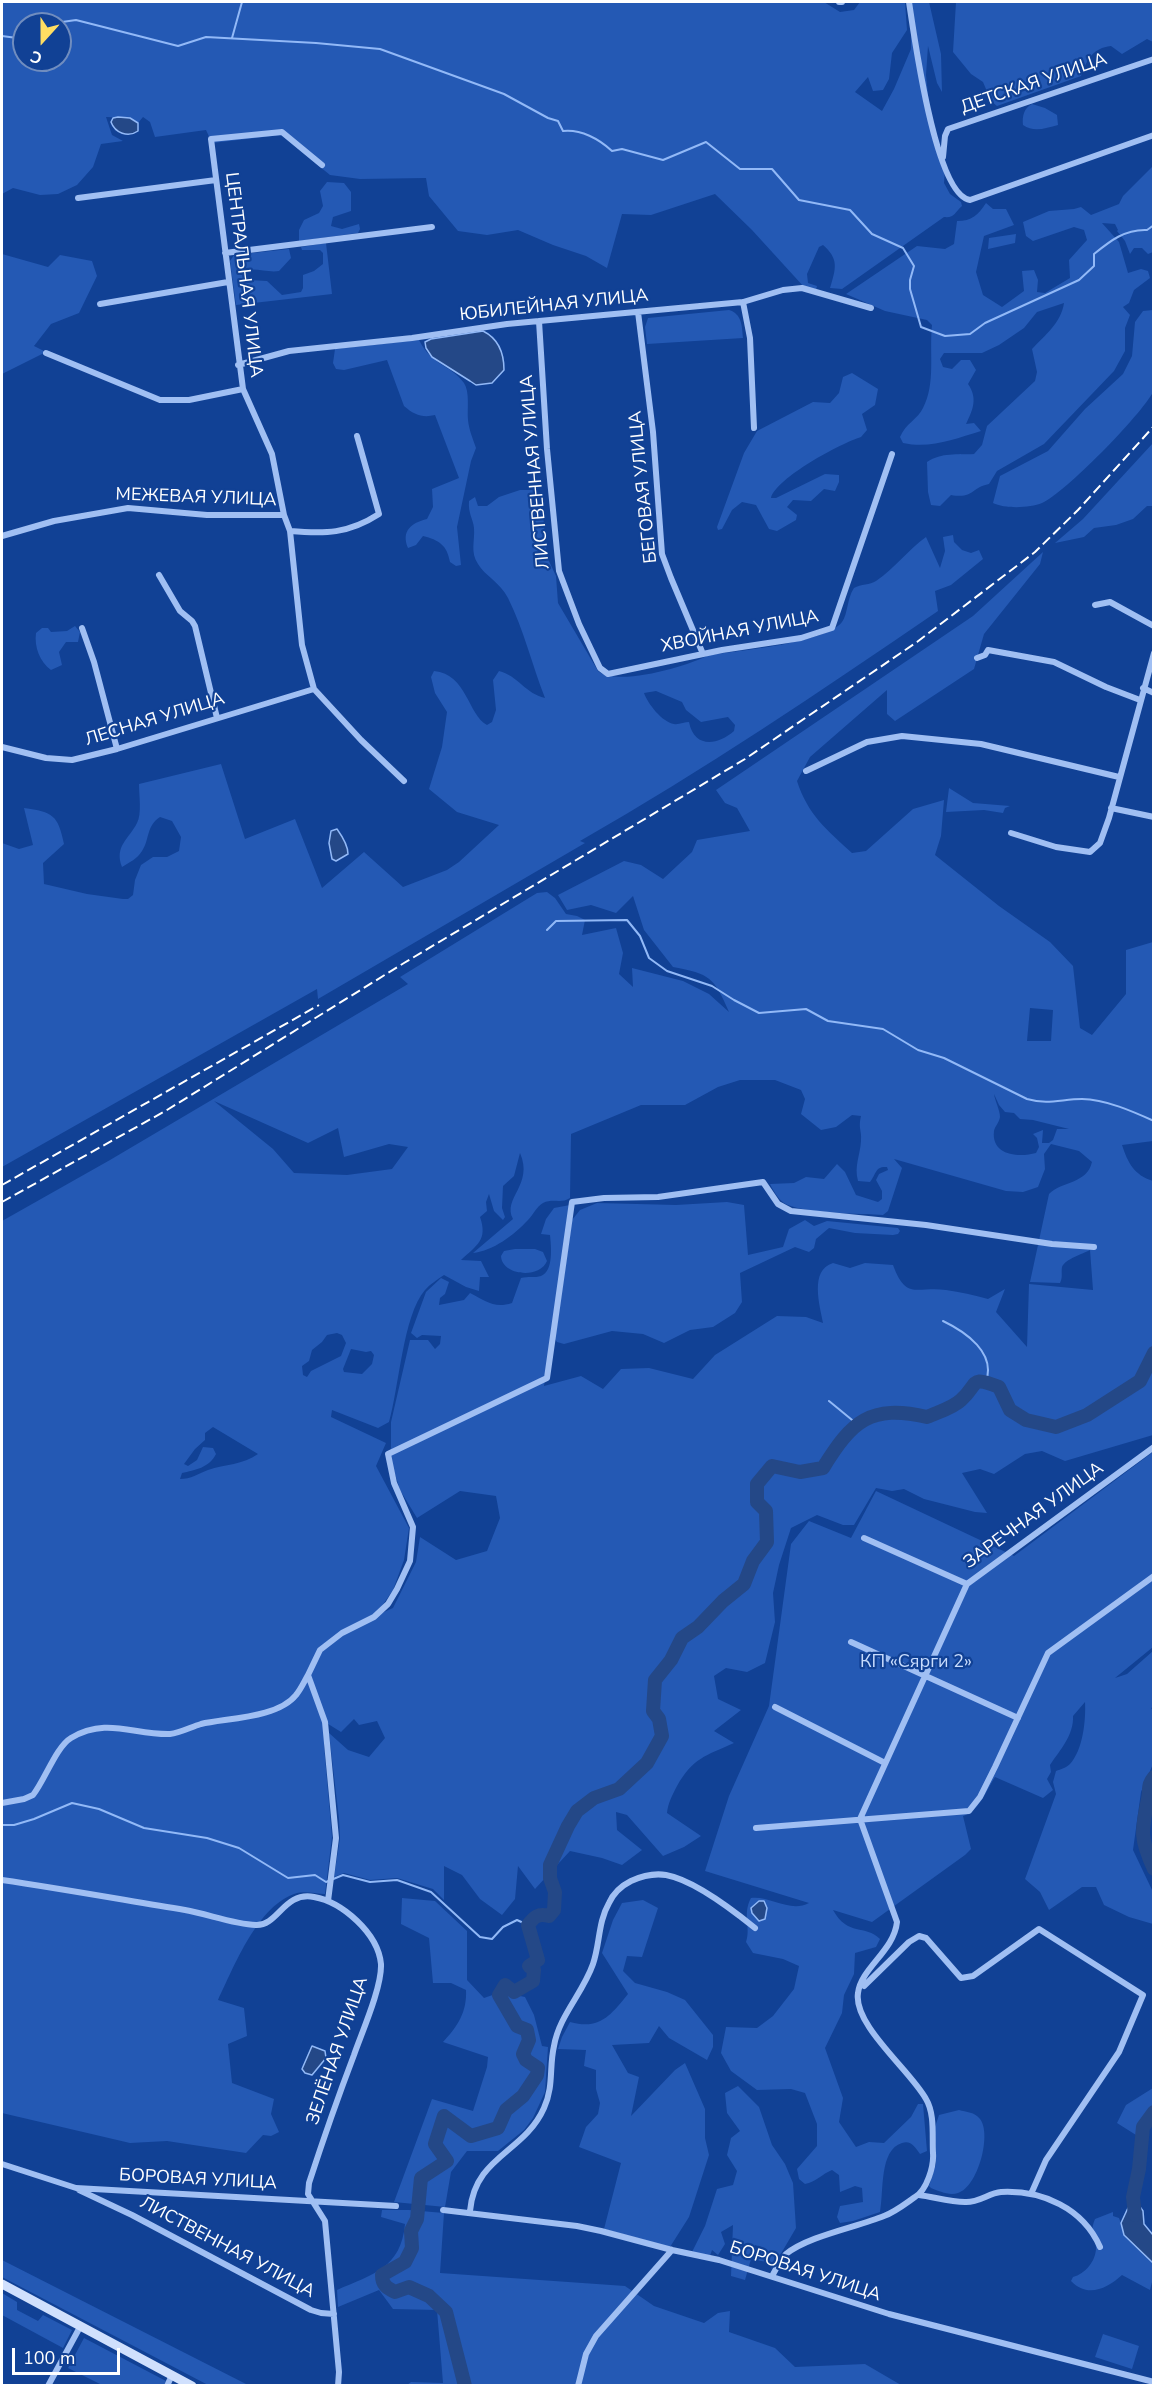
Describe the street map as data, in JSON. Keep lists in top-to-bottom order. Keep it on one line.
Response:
{"streets":{"street":["ДЕТСКАЯ УЛИЦА","ЦЕНТРАЛЬНАЯ УЛИЦА","ЮБИЛЕЙНАЯ УЛИЦА","ЛИСТВЕННАЯ УЛИЦА","БЕГОВАЯ УЛИЦА","МЕЖЕВАЯ УЛИЦА","ХВОЙНАЯ УЛИЦА","ЛЕСНАЯ УЛИЦА","ЗАРЕЧНАЯ УЛИЦА","ЗЕЛЁНАЯ УЛИЦА","БОРОВАЯ УЛИЦА"]},"crossings":[["ЦЕНТРАЛЬНАЯ УЛИЦА","ЮБИЛЕЙНАЯ УЛИЦА"],["ЦЕНТРАЛЬНАЯ УЛИЦА","МЕЖЕВАЯ УЛИЦА"],["ЮБИЛЕЙНАЯ УЛИЦА","ЛИСТВЕННАЯ УЛИЦА"],["ЮБИЛЕЙНАЯ УЛИЦА","БЕГОВАЯ УЛИЦА"],["ЛИСТВЕННАЯ УЛИЦА","ХВОЙНАЯ УЛИЦА"],["ЛИСТВЕННАЯ УЛИЦА","ЗЕЛЁНАЯ УЛИЦА"],["ЛИСТВЕННАЯ УЛИЦА","БОРОВАЯ УЛИЦА"],["БЕГОВАЯ УЛИЦА","ХВОЙНАЯ УЛИЦА"],["ЗЕЛЁНАЯ УЛИЦА","БОРОВАЯ УЛИЦА"]],"parks":["КП «Сярги 2»"],"scale_bar":"100 m","north":"bottom"}
